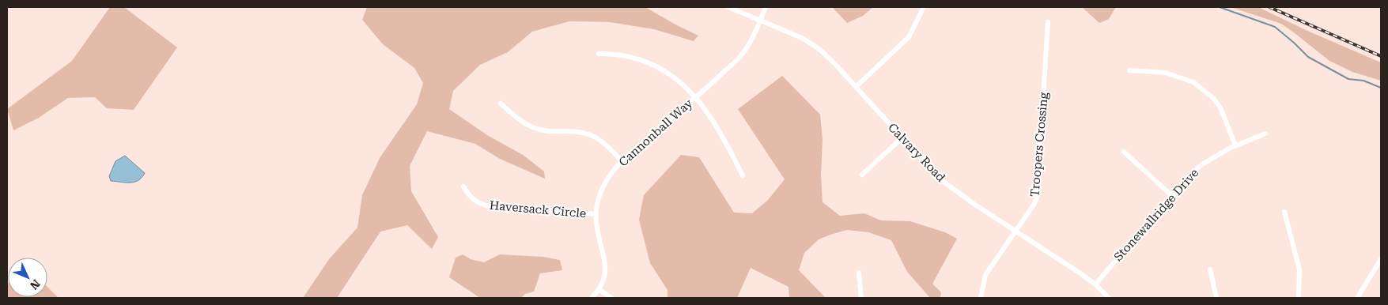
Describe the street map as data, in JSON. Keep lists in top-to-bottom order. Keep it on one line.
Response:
{"streets":{"street":["Cannonball Way","Troopers Crossing","Calvary Road","Haversack Circle","Stonewallridge Drive"]},"crossings":[["Cannonball Way","Calvary Road"],["Cannonball Way","Haversack Circle"],["Troopers Crossing","Calvary Road"],["Calvary Road","Stonewallridge Drive"]],"north":"bottom right"}
